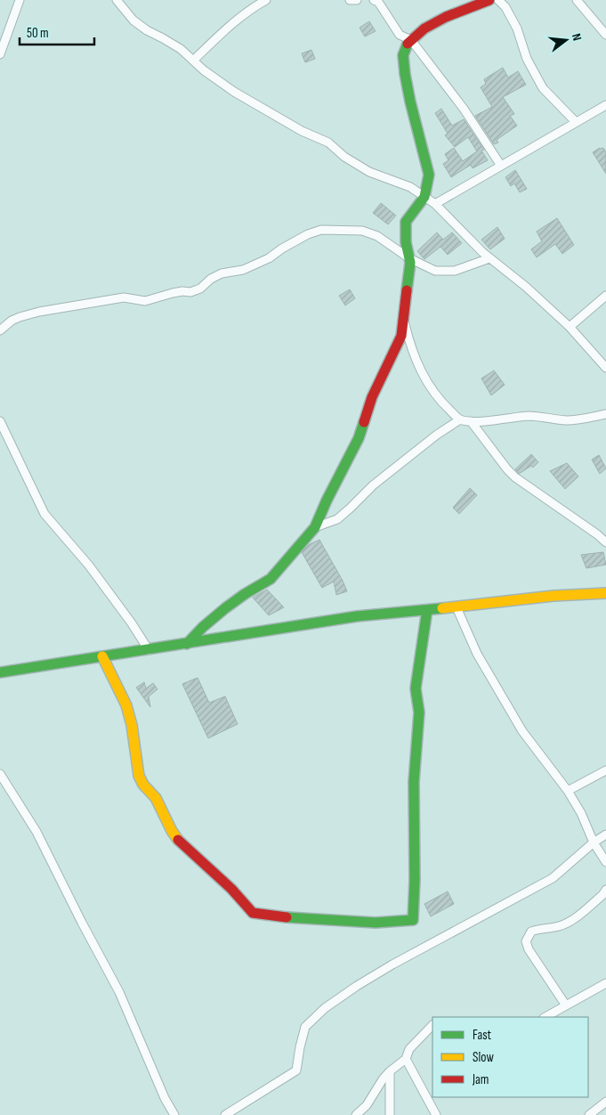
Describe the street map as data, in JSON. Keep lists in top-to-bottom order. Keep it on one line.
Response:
{"legend":["Fast","Slow","Jam"],"scale_bar":"50 m","north":"right"}
